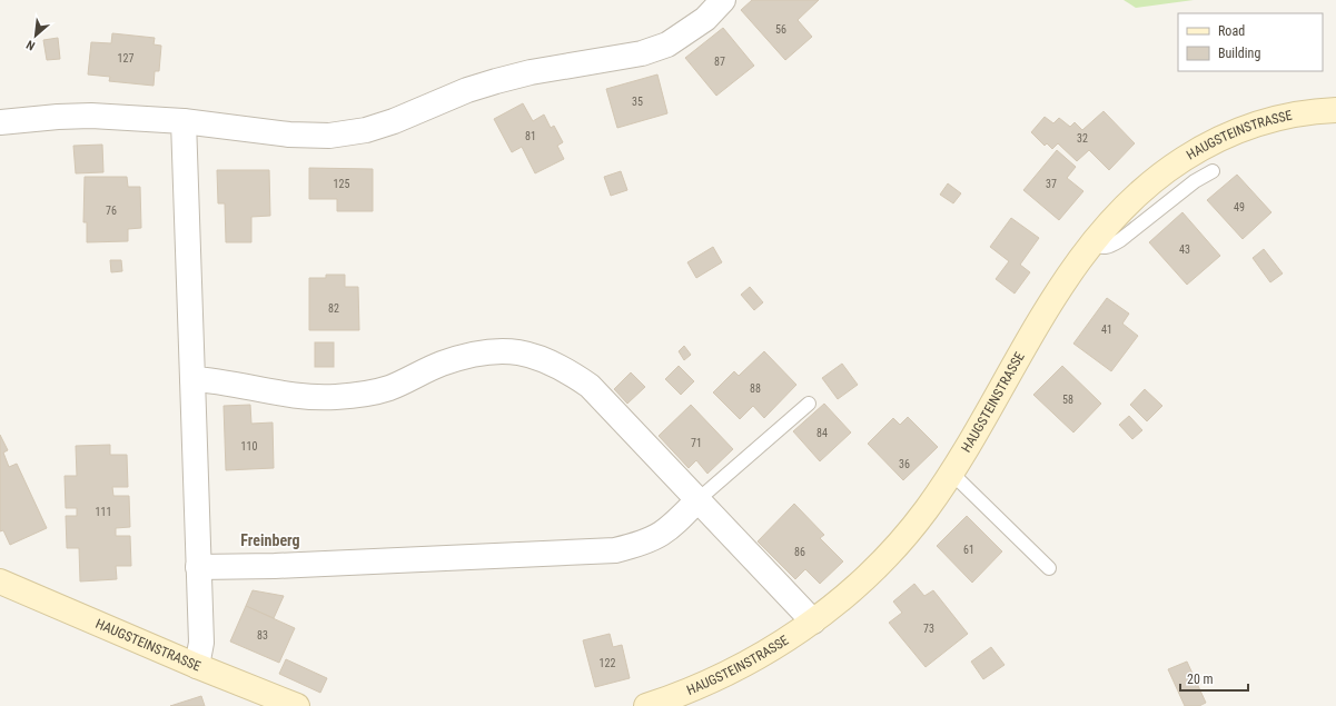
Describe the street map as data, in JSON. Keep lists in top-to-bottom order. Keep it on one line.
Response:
{"streets":{"main road":["HAUGSTEINSTRASSE"]},"districts":["Freinberg"],"house_numbers":["56","127","87","35","81","32","125","37","49","76","43","82","41","88","58","84","71","110","36","111","61","86","73","83","122"],"legend":["Road","Building"],"scale_bar":"20 m","north":"bottom left"}
